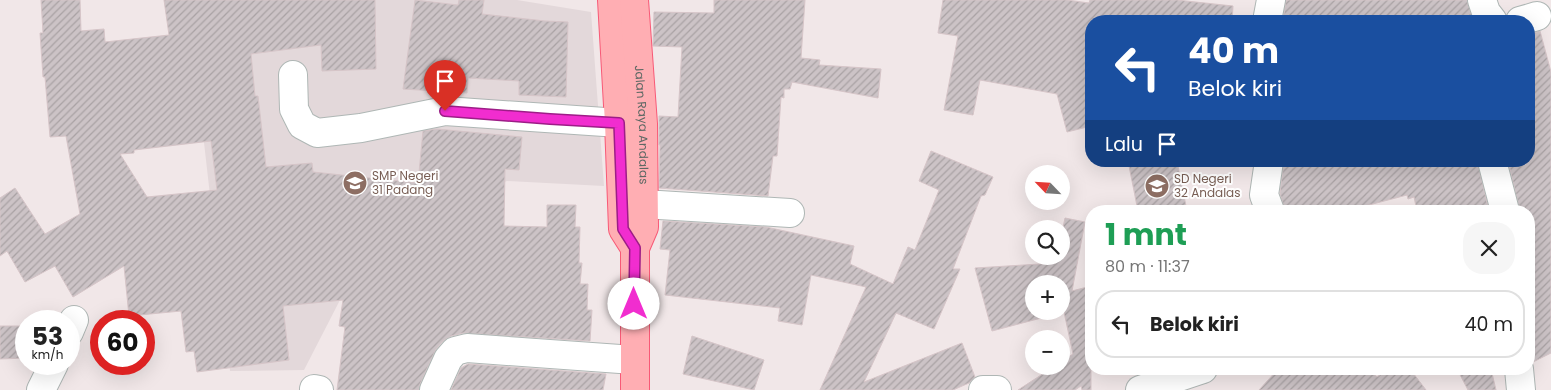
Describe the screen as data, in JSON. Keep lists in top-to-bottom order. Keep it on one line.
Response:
{"streets":{"main road":["Jalan Raya Andalas"]},"places":{"school or university":["SMP Negeri 31 Padang","SD Negeri 32 Andalas"]},"north":"top left","page":{"turn":["40 m","Belok kiri"],"then":"Lalu","map_buttons":["+","−"],"heading":["1 mnt","80 m · 11:37"],"list":[{"name":"Belok kiri","value":"40 m"}],"speed":"53 km/h","limit":"60"}}
